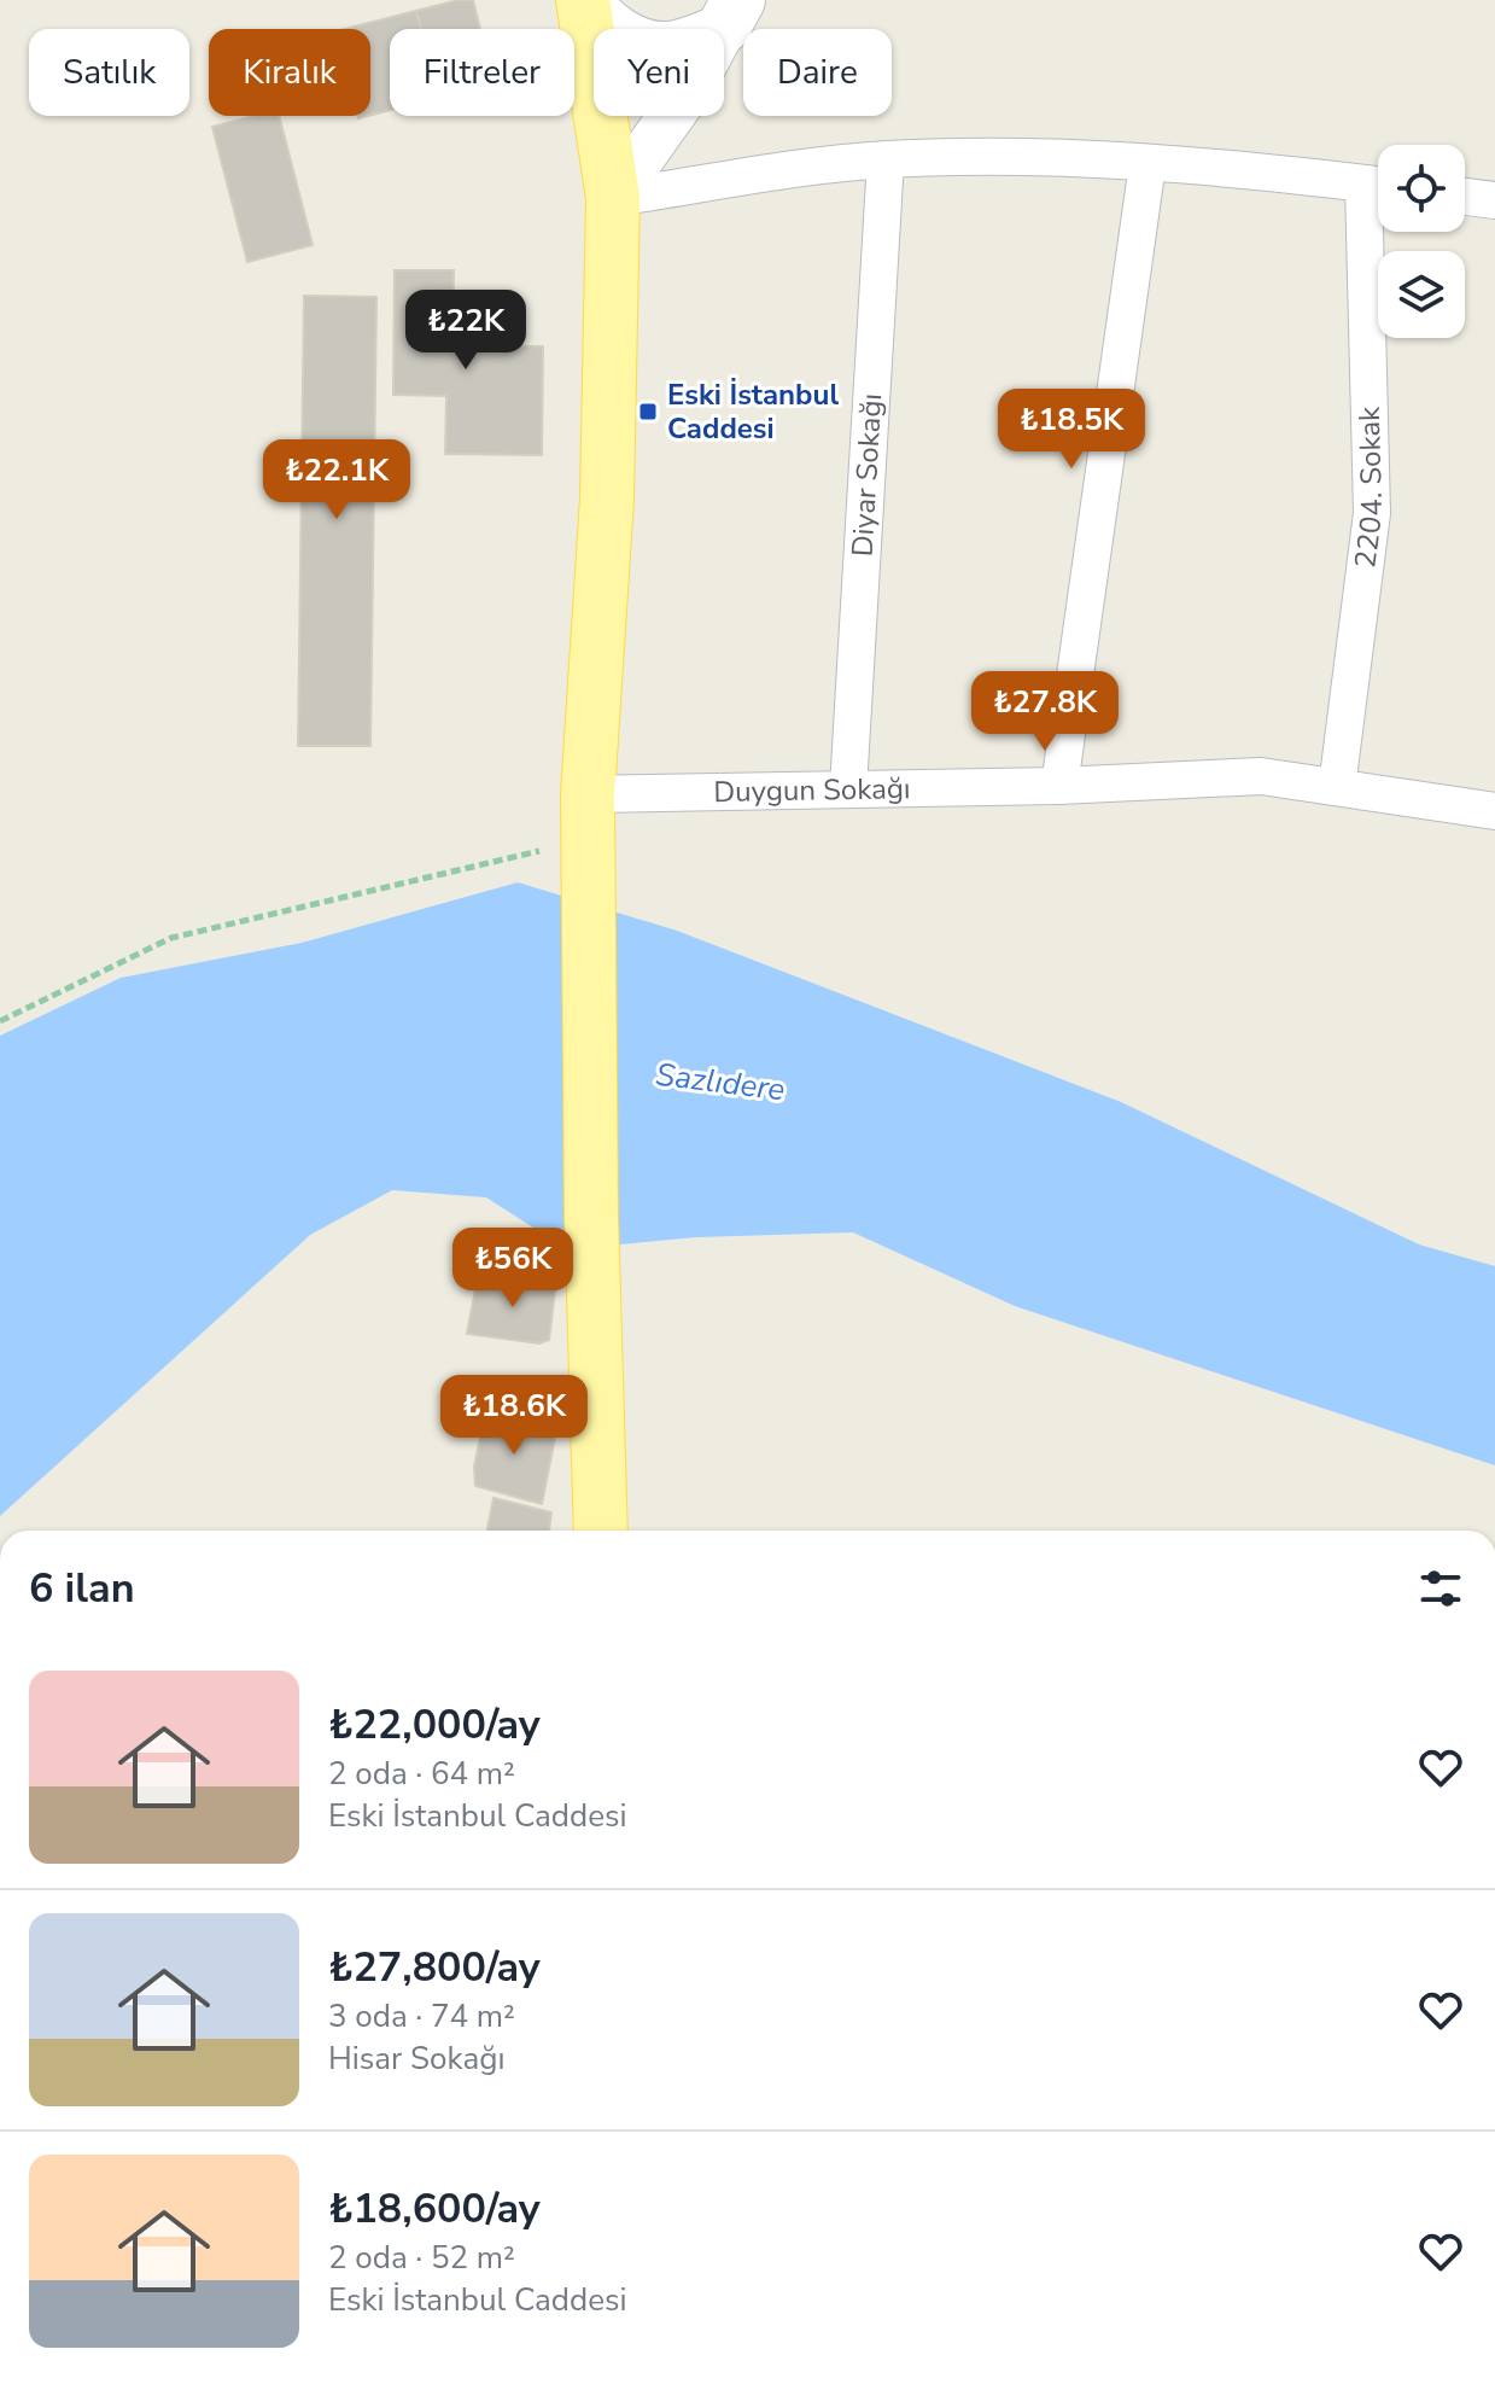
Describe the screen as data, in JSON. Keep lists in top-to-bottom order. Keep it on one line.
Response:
{"streets":{"street":["Diyar Sokağı","2204. Sokak","Duygun Sokağı"]},"crossings":[["Diyar Sokağı","Duygun Sokağı"],["2204. Sokak","Duygun Sokağı"]],"water":["Sazlıdere"],"places":{"transit":["Eski İstanbul Caddesi"]},"page":{"chip":["Satılık","Kiralık","Filtreler","Yeni","Daire"],"price":["₺22K","₺18.5K","₺22.1K","₺27.8K","₺56K","₺18.6K"],"heading":"6 ilan","list":[{"name":"₺22,000/ay","note":"2 oda · 64 m² · Eski İstanbul Caddesi"},{"name":"₺27,800/ay","note":"3 oda · 74 m² · Hisar Sokağı"},{"name":"₺18,600/ay","note":"2 oda · 52 m² · Eski İstanbul Caddesi"}]}}
